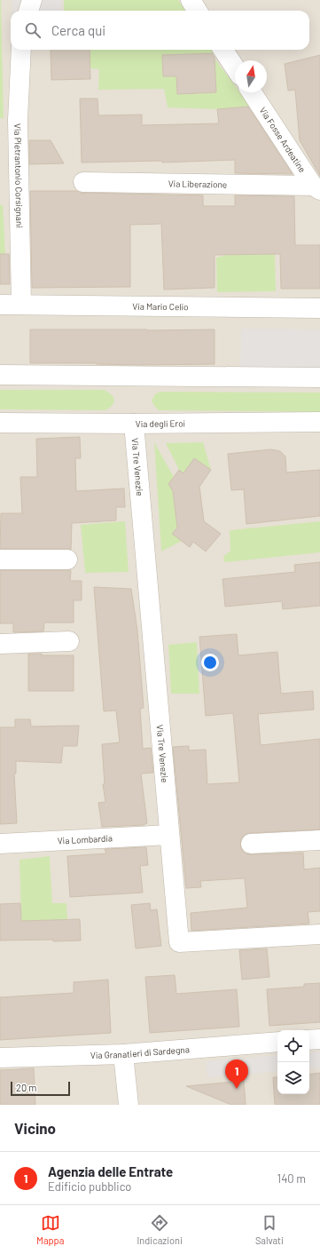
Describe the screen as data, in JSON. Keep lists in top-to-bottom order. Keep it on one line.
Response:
{"streets":{"street":["Via Fosse Ardeatine","Via Pietrantonio Corsignani","Via Liberazione","Via Mario Celio","Via degli Eroi","Via Tre Venezie","Via Lombardia","Via Granatieri di Sardegna"]},"crossings":[["Via Fosse Ardeatine","Via Liberazione"],["Via Pietrantonio Corsignani","Via Mario Celio"],["Via degli Eroi","Via Tre Venezie"],["Via Tre Venezie","Via Lombardia"]],"scale_bar":"20 m","north":"top","page":{"search":"Cerca qui","pins":"1","scale":"20 m","heading":"Vicino","list":[{"mark":"1","name":"Agenzia delle Entrate","note":"Edificio pubblico","value":"140 m"}],"nav":["Mappa","Indicazioni","Salvati"]}}
